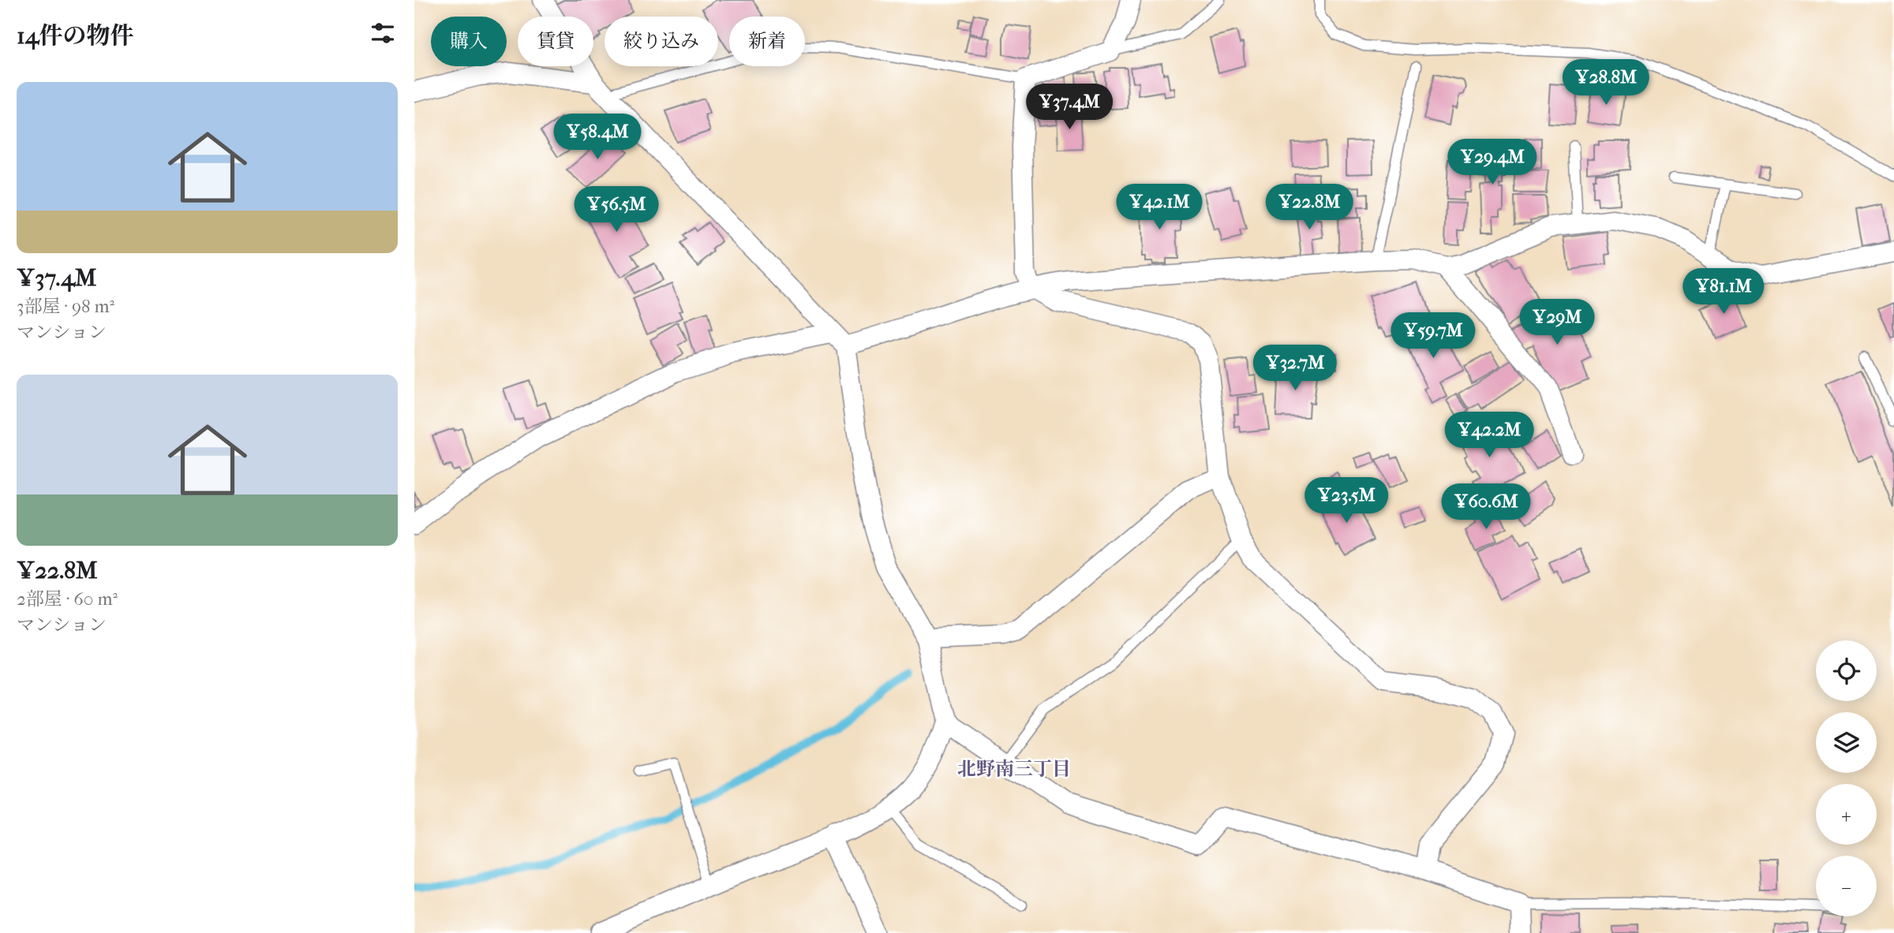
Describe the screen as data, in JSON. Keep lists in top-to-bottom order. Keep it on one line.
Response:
{"districts":["北野南三丁目"],"page":{"heading":"14件の物件","chip":["購入","賃貸","絞り込み","新着"],"price":["¥28.8M","¥37.4M","¥58.4M","¥29.4M","¥42.1M","¥22.8M","¥56.5M","¥81.1M","¥29M","¥59.7M","¥32.7M","¥42.2M","¥23.5M","¥60.6M"],"list":[{"name":"¥37.4M","note":"3部屋 · 98 m² · マンション"},{"name":"¥22.8M","note":"2部屋 · 60 m² · マンション"}],"map_buttons":["+","−"]}}
